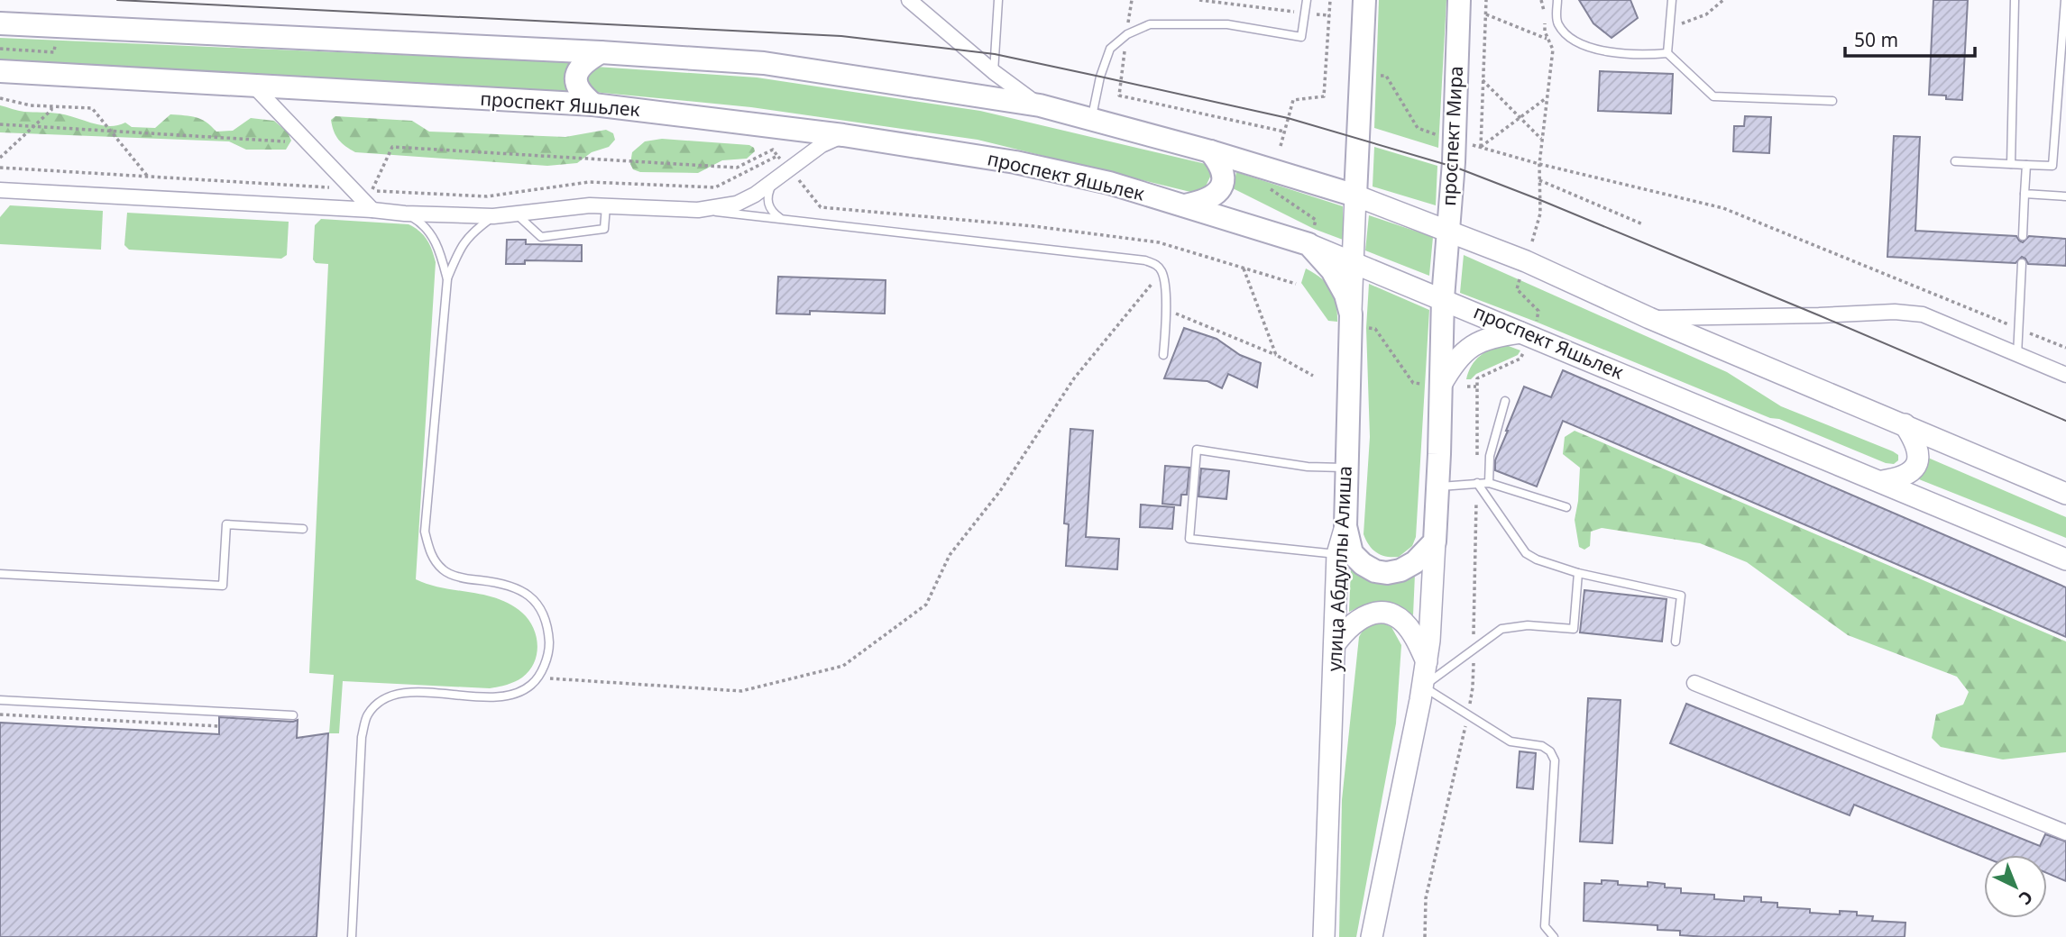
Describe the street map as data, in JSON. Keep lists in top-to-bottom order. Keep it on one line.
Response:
{"streets":{"main road":["проспект Яшьлек","проспект Мира","улица Абдуллы Алиша"]},"crossings":[["проспект Яшьлек","проспект Мира"],["проспект Яшьлек","улица Абдуллы Алиша"]],"scale_bar":"50 m","north":"bottom right"}
